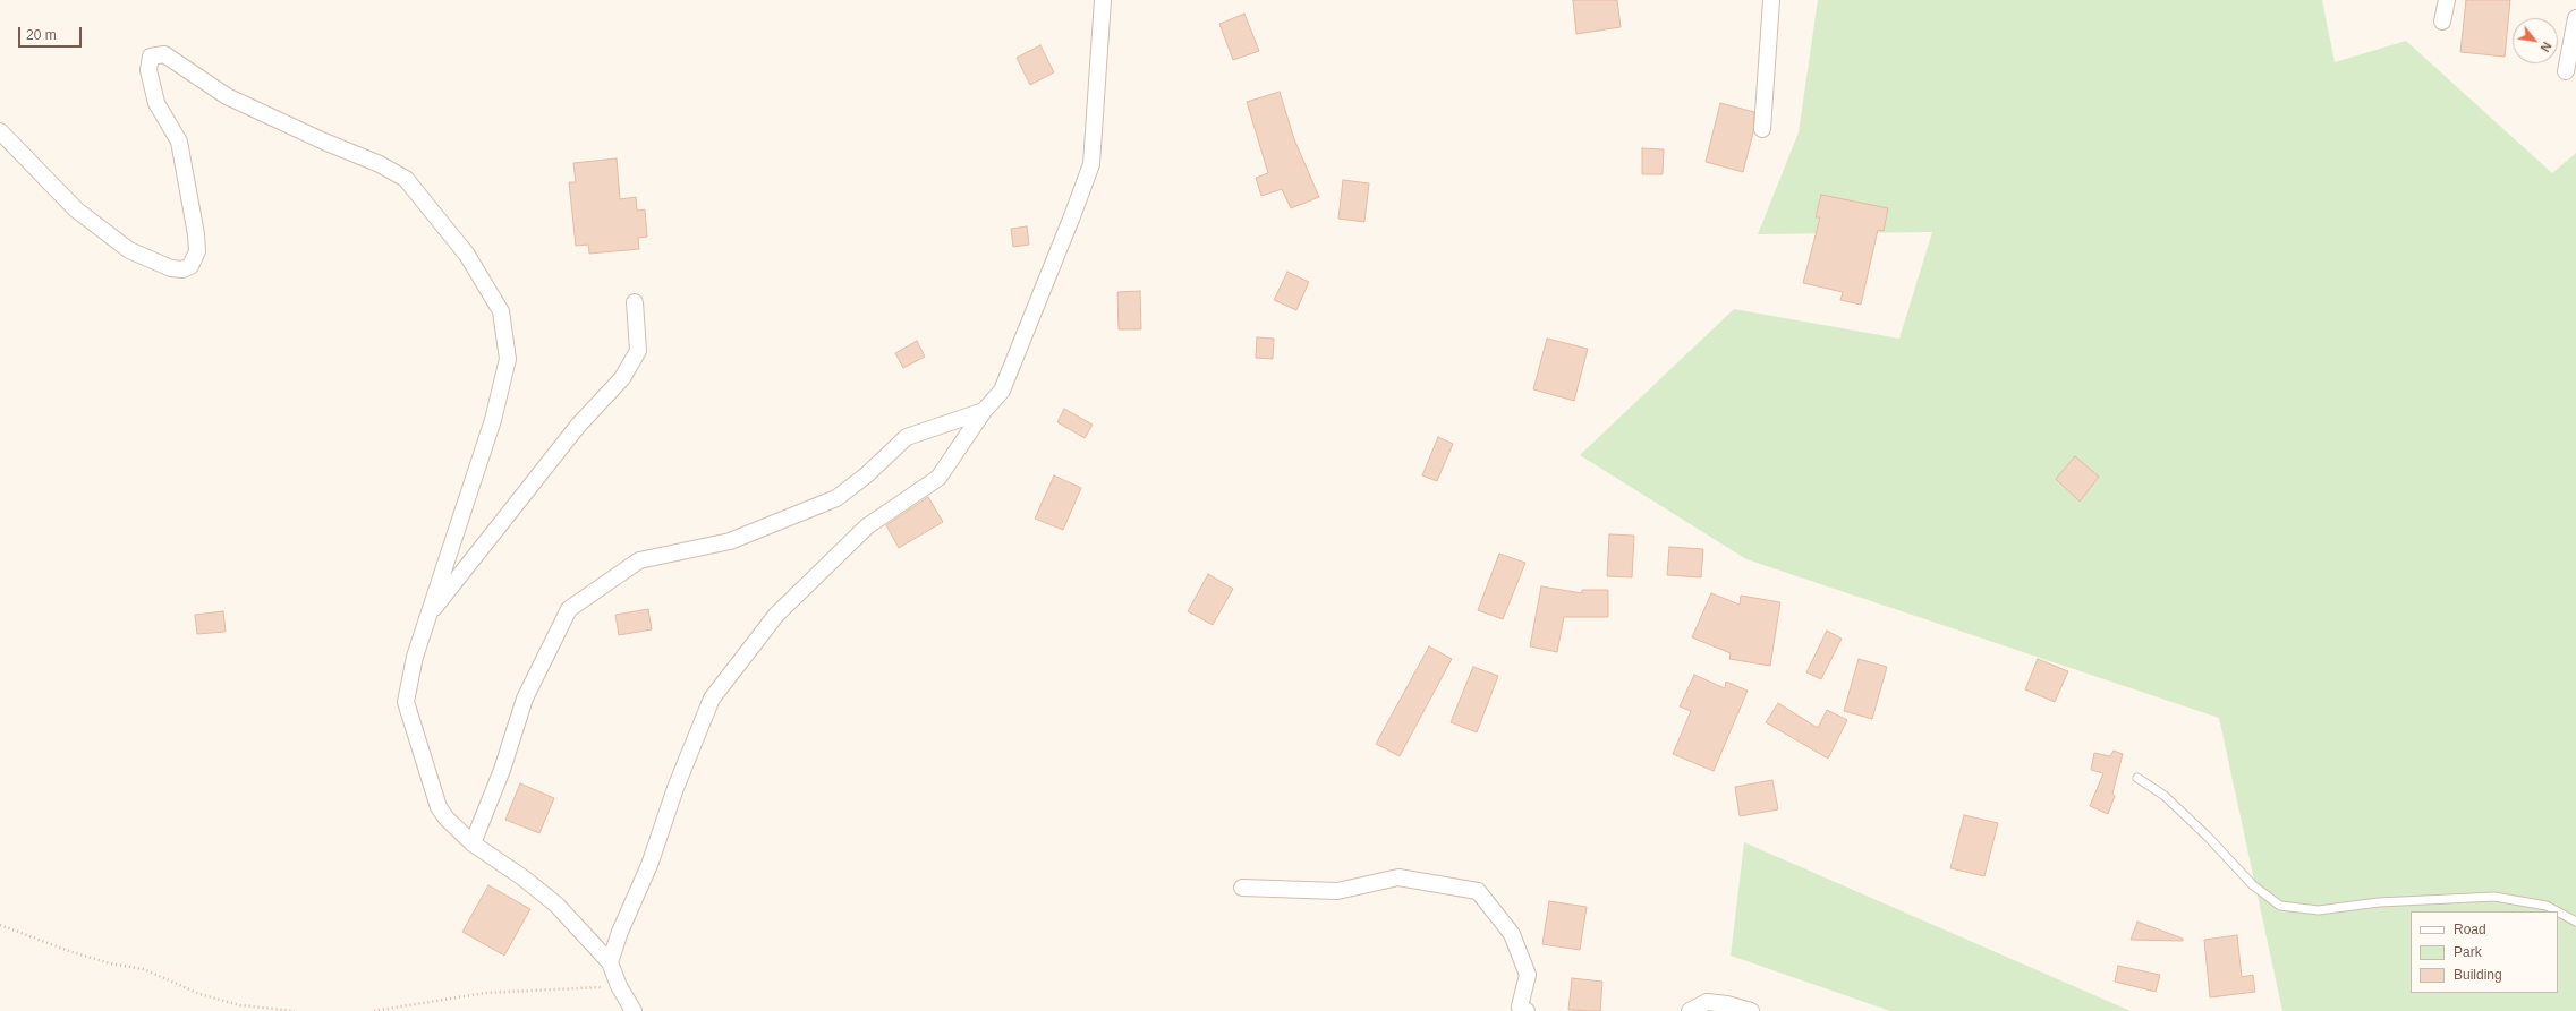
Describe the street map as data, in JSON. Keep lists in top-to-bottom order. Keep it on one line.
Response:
{"legend":["Road","Park","Building"],"scale_bar":"20 m","north":"bottom right"}
